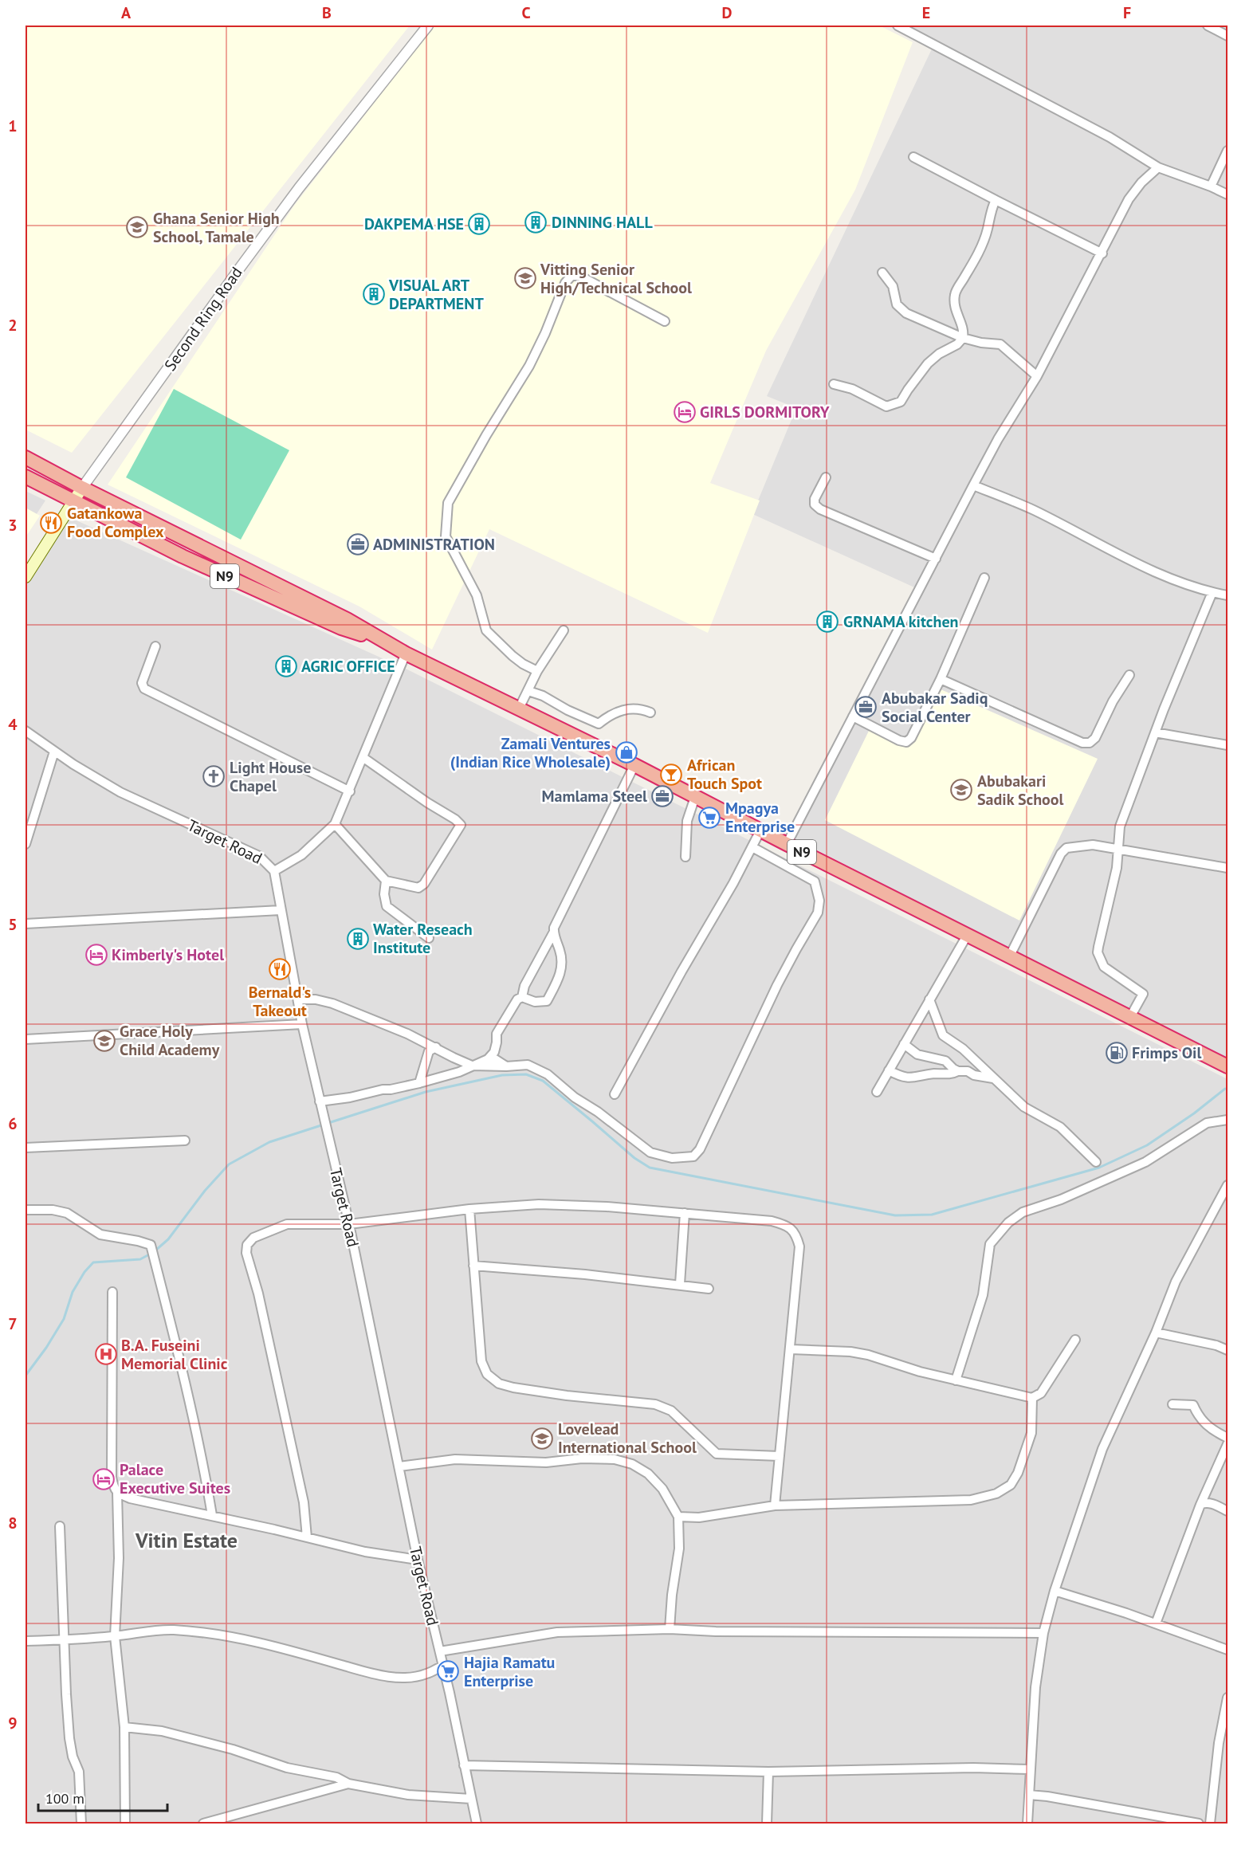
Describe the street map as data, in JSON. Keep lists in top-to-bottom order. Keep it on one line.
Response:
{"streets":{"highway":["N9"],"main road":["Second Ring Road"],"street":["Target Road"]},"crossings":[["Second Ring Road","N9"]],"districts":["Vitin Estate"],"places":{"building":["DINNING HALL","DAKPEMA HSE","VISUAL ART DEPARTMENT","GRNAMA kitchen","AGRIC OFFICE","Water Reseach Institute"],"school or university":["Ghana Senior High School, Tamale","Vitting Senior High/Technical School","Abubakari Sadik School","Grace Holy Child Academy","Lovelead International School"],"hotel":["GIRLS DORMITORY","Kimberly's Hotel","Palace Executive Suites"],"restaurant":["Gatankowa Food Complex","Bernald's Takeout"],"office":["ADMINISTRATION","Abubakar Sadiq Social Center","Mamlama Steel"],"shop":["Zamali Ventures (Indian Rice Wholesale)"],"bar":["African Touch Spot"],"church":["Light House Chapel"],"supermarket":["Mpagya Enterprise","Hajia Ramatu Enterprise"],"fuel station":["Frimps Oil"],"hospital":["B.A. Fuseini Memorial Clinic"]},"scale_bar":"100 m","grid":{"columns":["A","B","C","D","E","F"],"rows":["1","2","3","4","5","6","7","8","9"]}}
